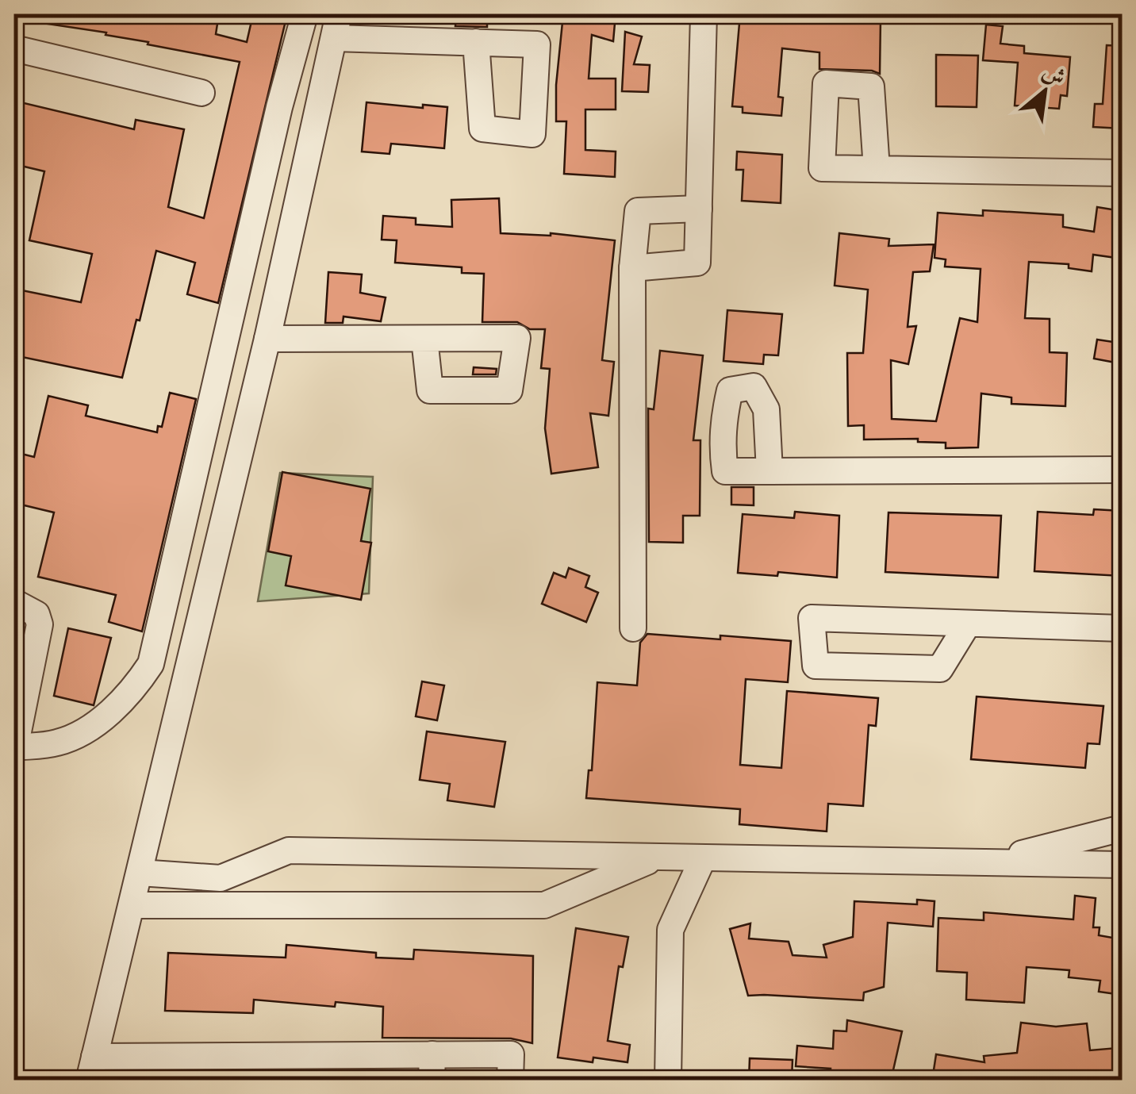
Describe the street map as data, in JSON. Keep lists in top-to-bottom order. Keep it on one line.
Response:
{"north":"top right"}
